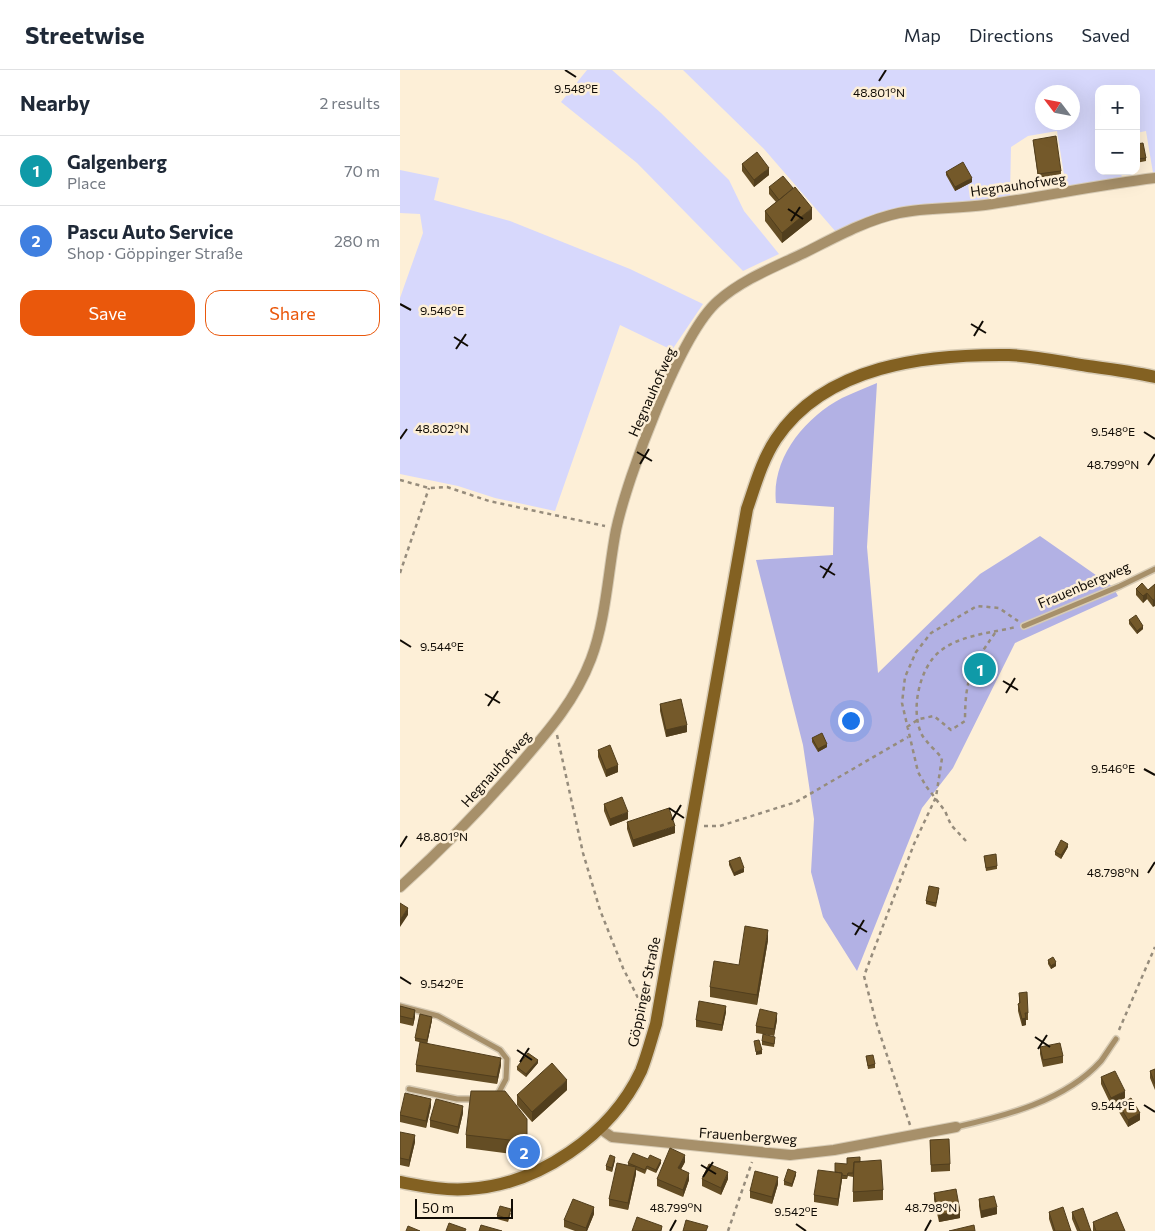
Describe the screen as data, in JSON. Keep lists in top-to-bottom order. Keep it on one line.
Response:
{"streets":{"main road":["Göppinger Straße"],"street":["Hegnauhofweg","Frauenbergweg"]},"crossings":[["Frauenbergweg","Göppinger Straße"]],"scale_bar":"50 m","north":"top left","page":{"header":"Streetwise","nav":["Map","Directions","Saved"],"heading":["Nearby","2 results"],"map_buttons":["+","−"],"list":[{"mark":"1","name":"Galgenberg","note":"Place","value":"70 m"},{"mark":"2","name":"Pascu Auto Service","note":"Shop · Göppinger Straße","value":"280 m"}],"buttons":["Save","Share"],"pins":["1","2"],"scale":"50 m"},"coordinates":["9.548°E","48.801°N","9.546°E","48.802°N","48.799°N","9.544°E","48.798°N","9.542°E"]}
